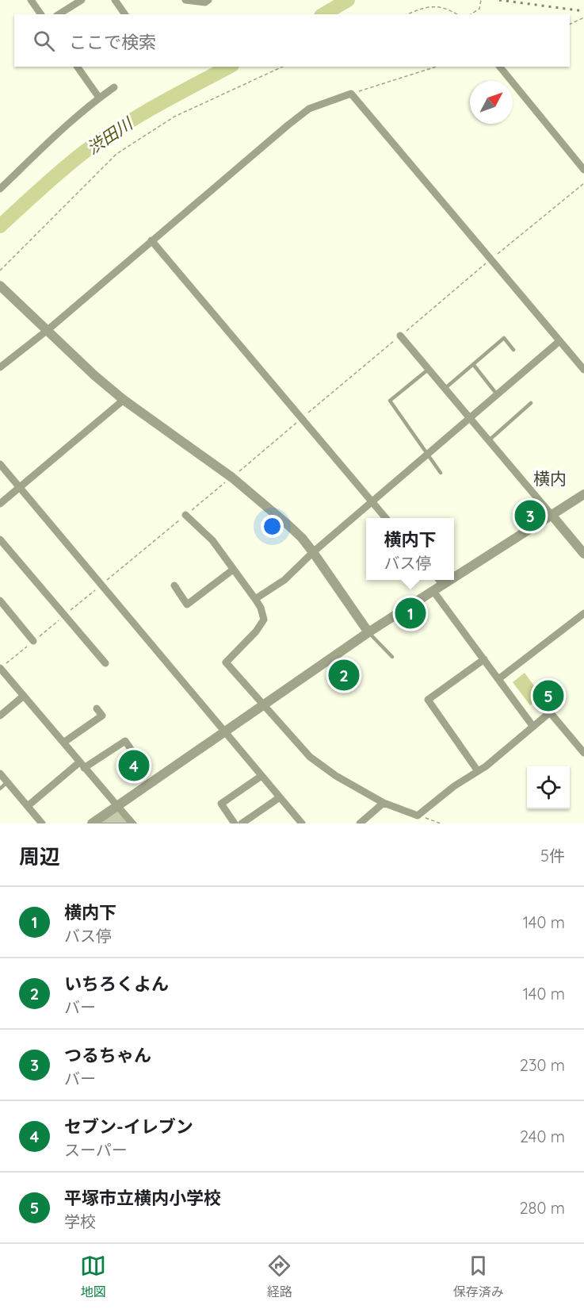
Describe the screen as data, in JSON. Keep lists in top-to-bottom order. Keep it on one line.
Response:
{"districts":["横内"],"water":["渋田川"],"north":"top right","page":{"search":"ここで検索","pins":["3","1","2","5","4"],"popup":["横内下","バス停"],"heading":["周辺","5件"],"list":[{"mark":"1","name":"横内下","note":"バス停","value":"140 m"},{"mark":"2","name":"いちろくよん","note":"バー","value":"140 m"},{"mark":"3","name":"つるちゃん","note":"バー","value":"230 m"},{"mark":"4","name":"セブン-イレブン","note":"スーパー","value":"240 m"},{"mark":"5","name":"平塚市立横内小学校","note":"学校","value":"280 m"}],"nav":["地図","経路","保存済み"]}}
